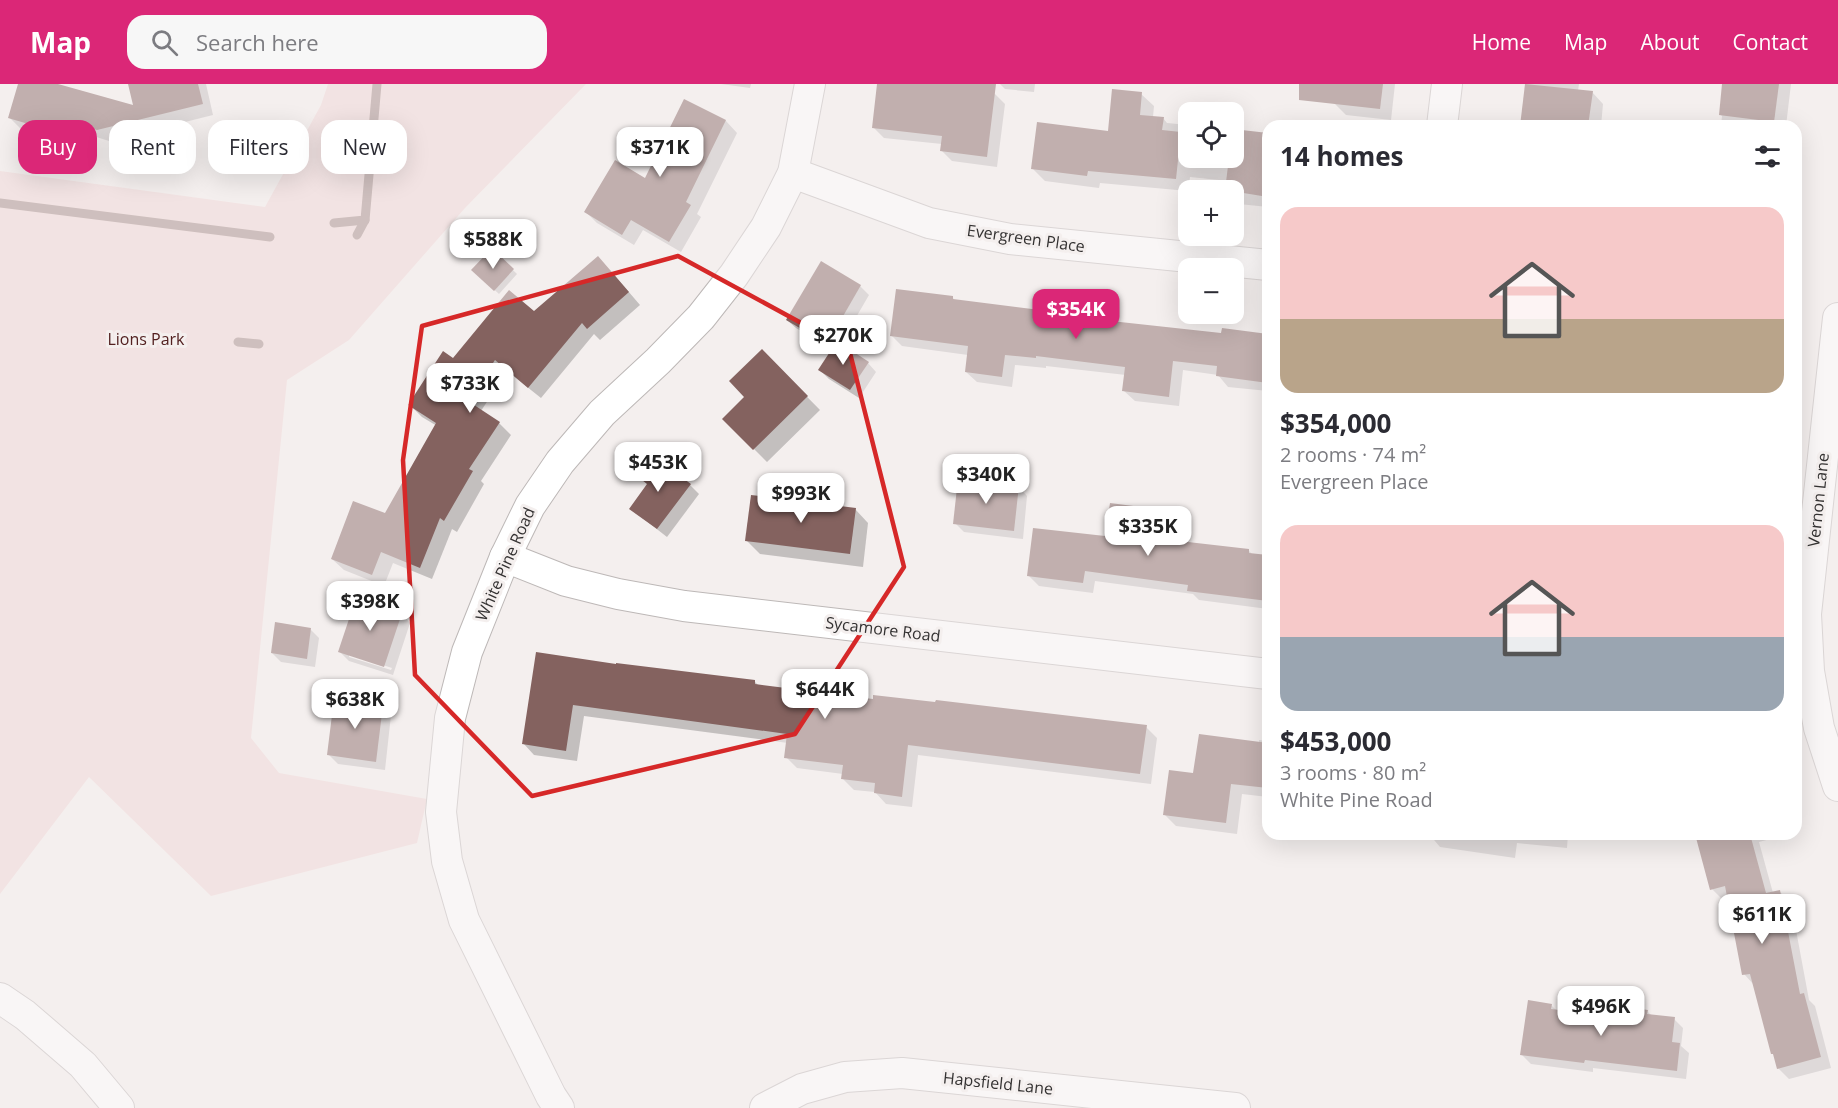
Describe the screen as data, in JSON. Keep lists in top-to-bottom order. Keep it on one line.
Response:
{"streets":{"street":["Evergreen Place","Vernon Lane","White Pine Road","Sycamore Road","Hapsfield Lane"]},"crossings":[["Evergreen Place","White Pine Road"],["White Pine Road","Sycamore Road"]],"parks":["Lions Park"],"page":{"header":"Map","search":"Search here","nav":["Home","Map","About","Contact"],"map_buttons":["+","−"],"chip":["Buy","Rent","Filters","New"],"heading":"14 homes","price":["$371K","$588K","$354K","$270K","$733K","$453K","$340K","$993K","$335K","$398K","$644K","$638K","$611K","$496K"],"list":[{"name":"$354,000","note":"2 rooms · 74 m² · Evergreen Place"},{"name":"$453,000","note":"3 rooms · 80 m² · White Pine Road"}]}}
